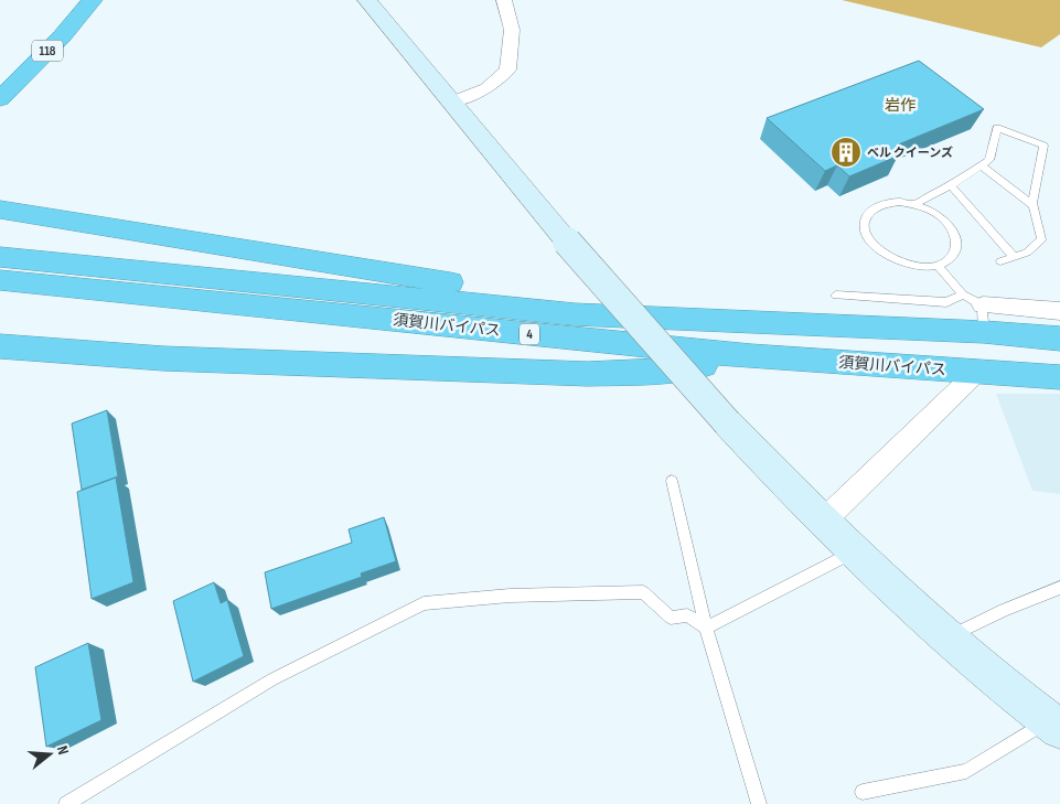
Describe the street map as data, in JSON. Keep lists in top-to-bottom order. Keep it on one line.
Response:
{"streets":{"highway":["118","須賀川バイパス","4"]},"districts":["岩作"],"places":{"building":["ベル クイーンズ"]},"north":"right"}
